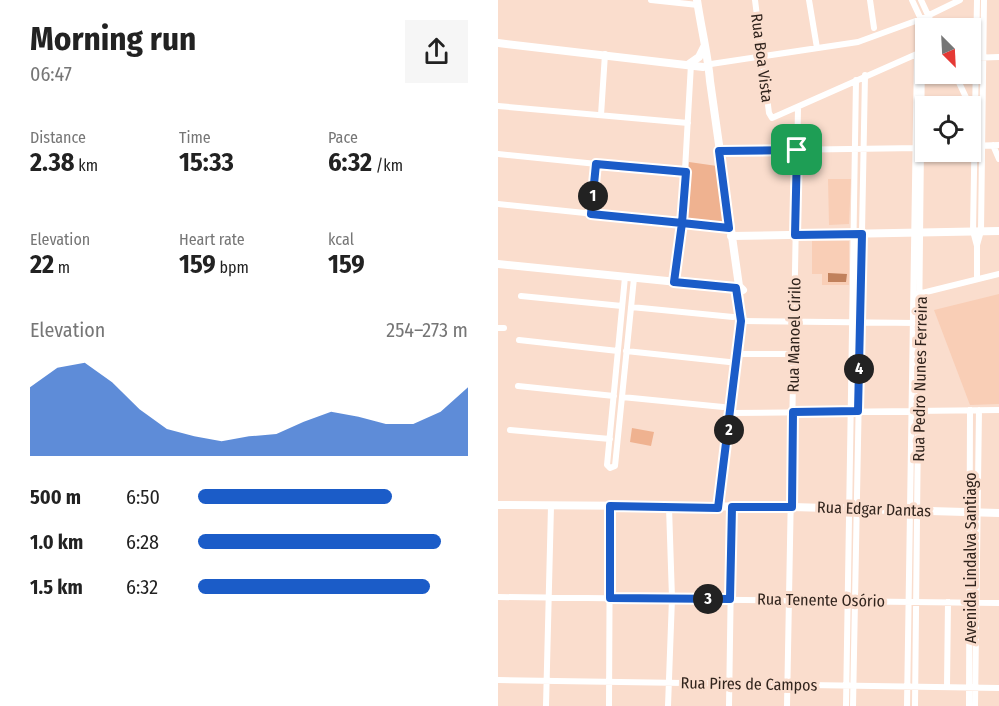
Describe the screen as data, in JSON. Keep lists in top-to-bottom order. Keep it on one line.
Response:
{"streets":{"main road":["Rua Edgar Dantas"],"street":["Rua Boa Vista","Rua Manoel Cirilo","Rua Pedro Nunes Ferreira","Avenida Lindalva Santiago","Rua Tenente Osório","Rua Pires de Campos"]},"crossings":[["Rua Boa Vista","Rua Manoel Cirilo"],["Rua Manoel Cirilo","Rua Edgar Dantas"],["Rua Manoel Cirilo","Rua Tenente Osório"],["Rua Manoel Cirilo","Rua Pires de Campos"],["Rua Pedro Nunes Ferreira","Rua Edgar Dantas"],["Rua Pedro Nunes Ferreira","Rua Tenente Osório"],["Rua Pedro Nunes Ferreira","Rua Pires de Campos"],["Rua Edgar Dantas","Avenida Lindalva Santiago"],["Avenida Lindalva Santiago","Rua Tenente Osório"],["Avenida Lindalva Santiago","Rua Pires de Campos"]],"north":"bottom right","page":{"heading":["Morning run","06:47"],"stats":[["Distance","2.38 km"],["Time","15:33"],["Pace","6:32 /km"],["Elevation","22 m"],["Heart rate","159 bpm"],["kcal","159"]],"pins":["1","4","2","3"],"chart":["Elevation","254–273 m"],"list":[{"name":"500 m","note":"6:50"},{"name":"1.0 km","note":"6:28"},{"name":"1.5 km","note":"6:32"}]}}
